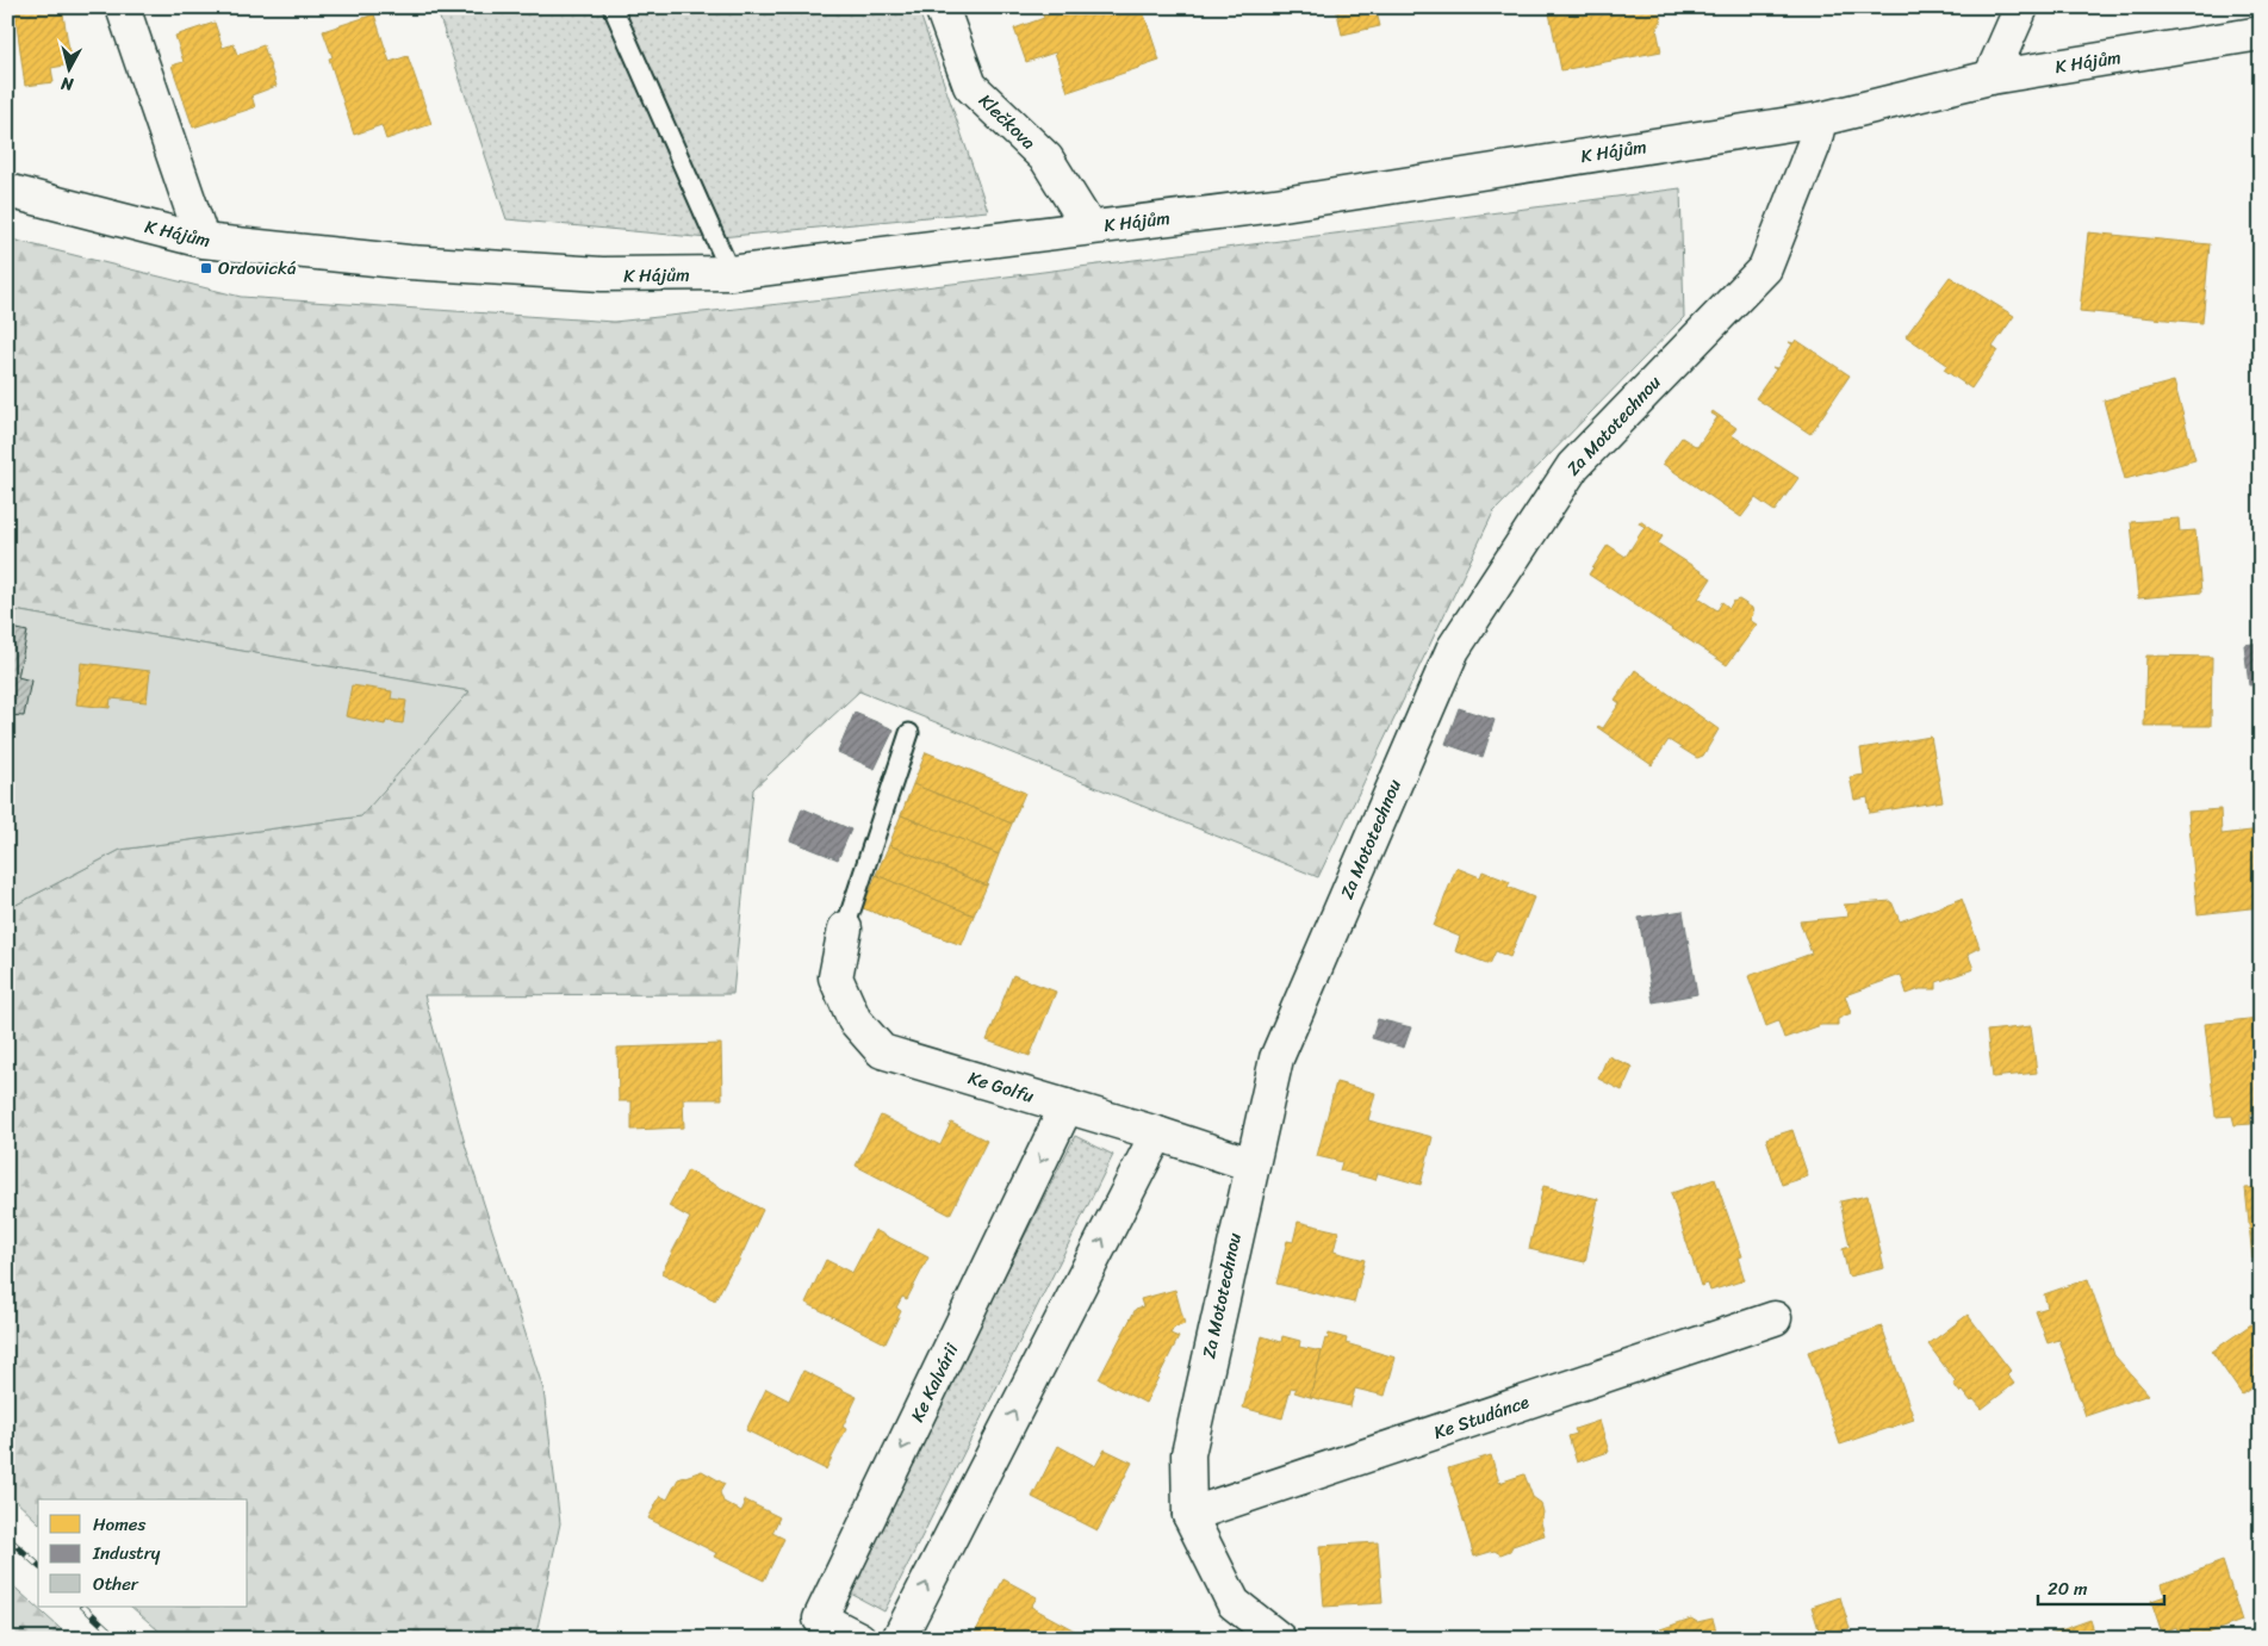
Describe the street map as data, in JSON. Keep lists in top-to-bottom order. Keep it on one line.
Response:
{"streets":{"street":["K Hájům","Klečkova","Za Mototechnou","Ke Golfu","Ke Kalvárii","Ke Studánce"]},"crossings":[["K Hájům","Klečkova"],["K Hájům","Za Mototechnou"],["Za Mototechnou","Ke Golfu"],["Za Mototechnou","Ke Studánce"],["Ke Golfu","Ke Kalvárii"]],"places":{"transit":["Ordovická"]},"legend":["Homes","Industry","Other"],"scale_bar":"20 m","north":"bottom"}
